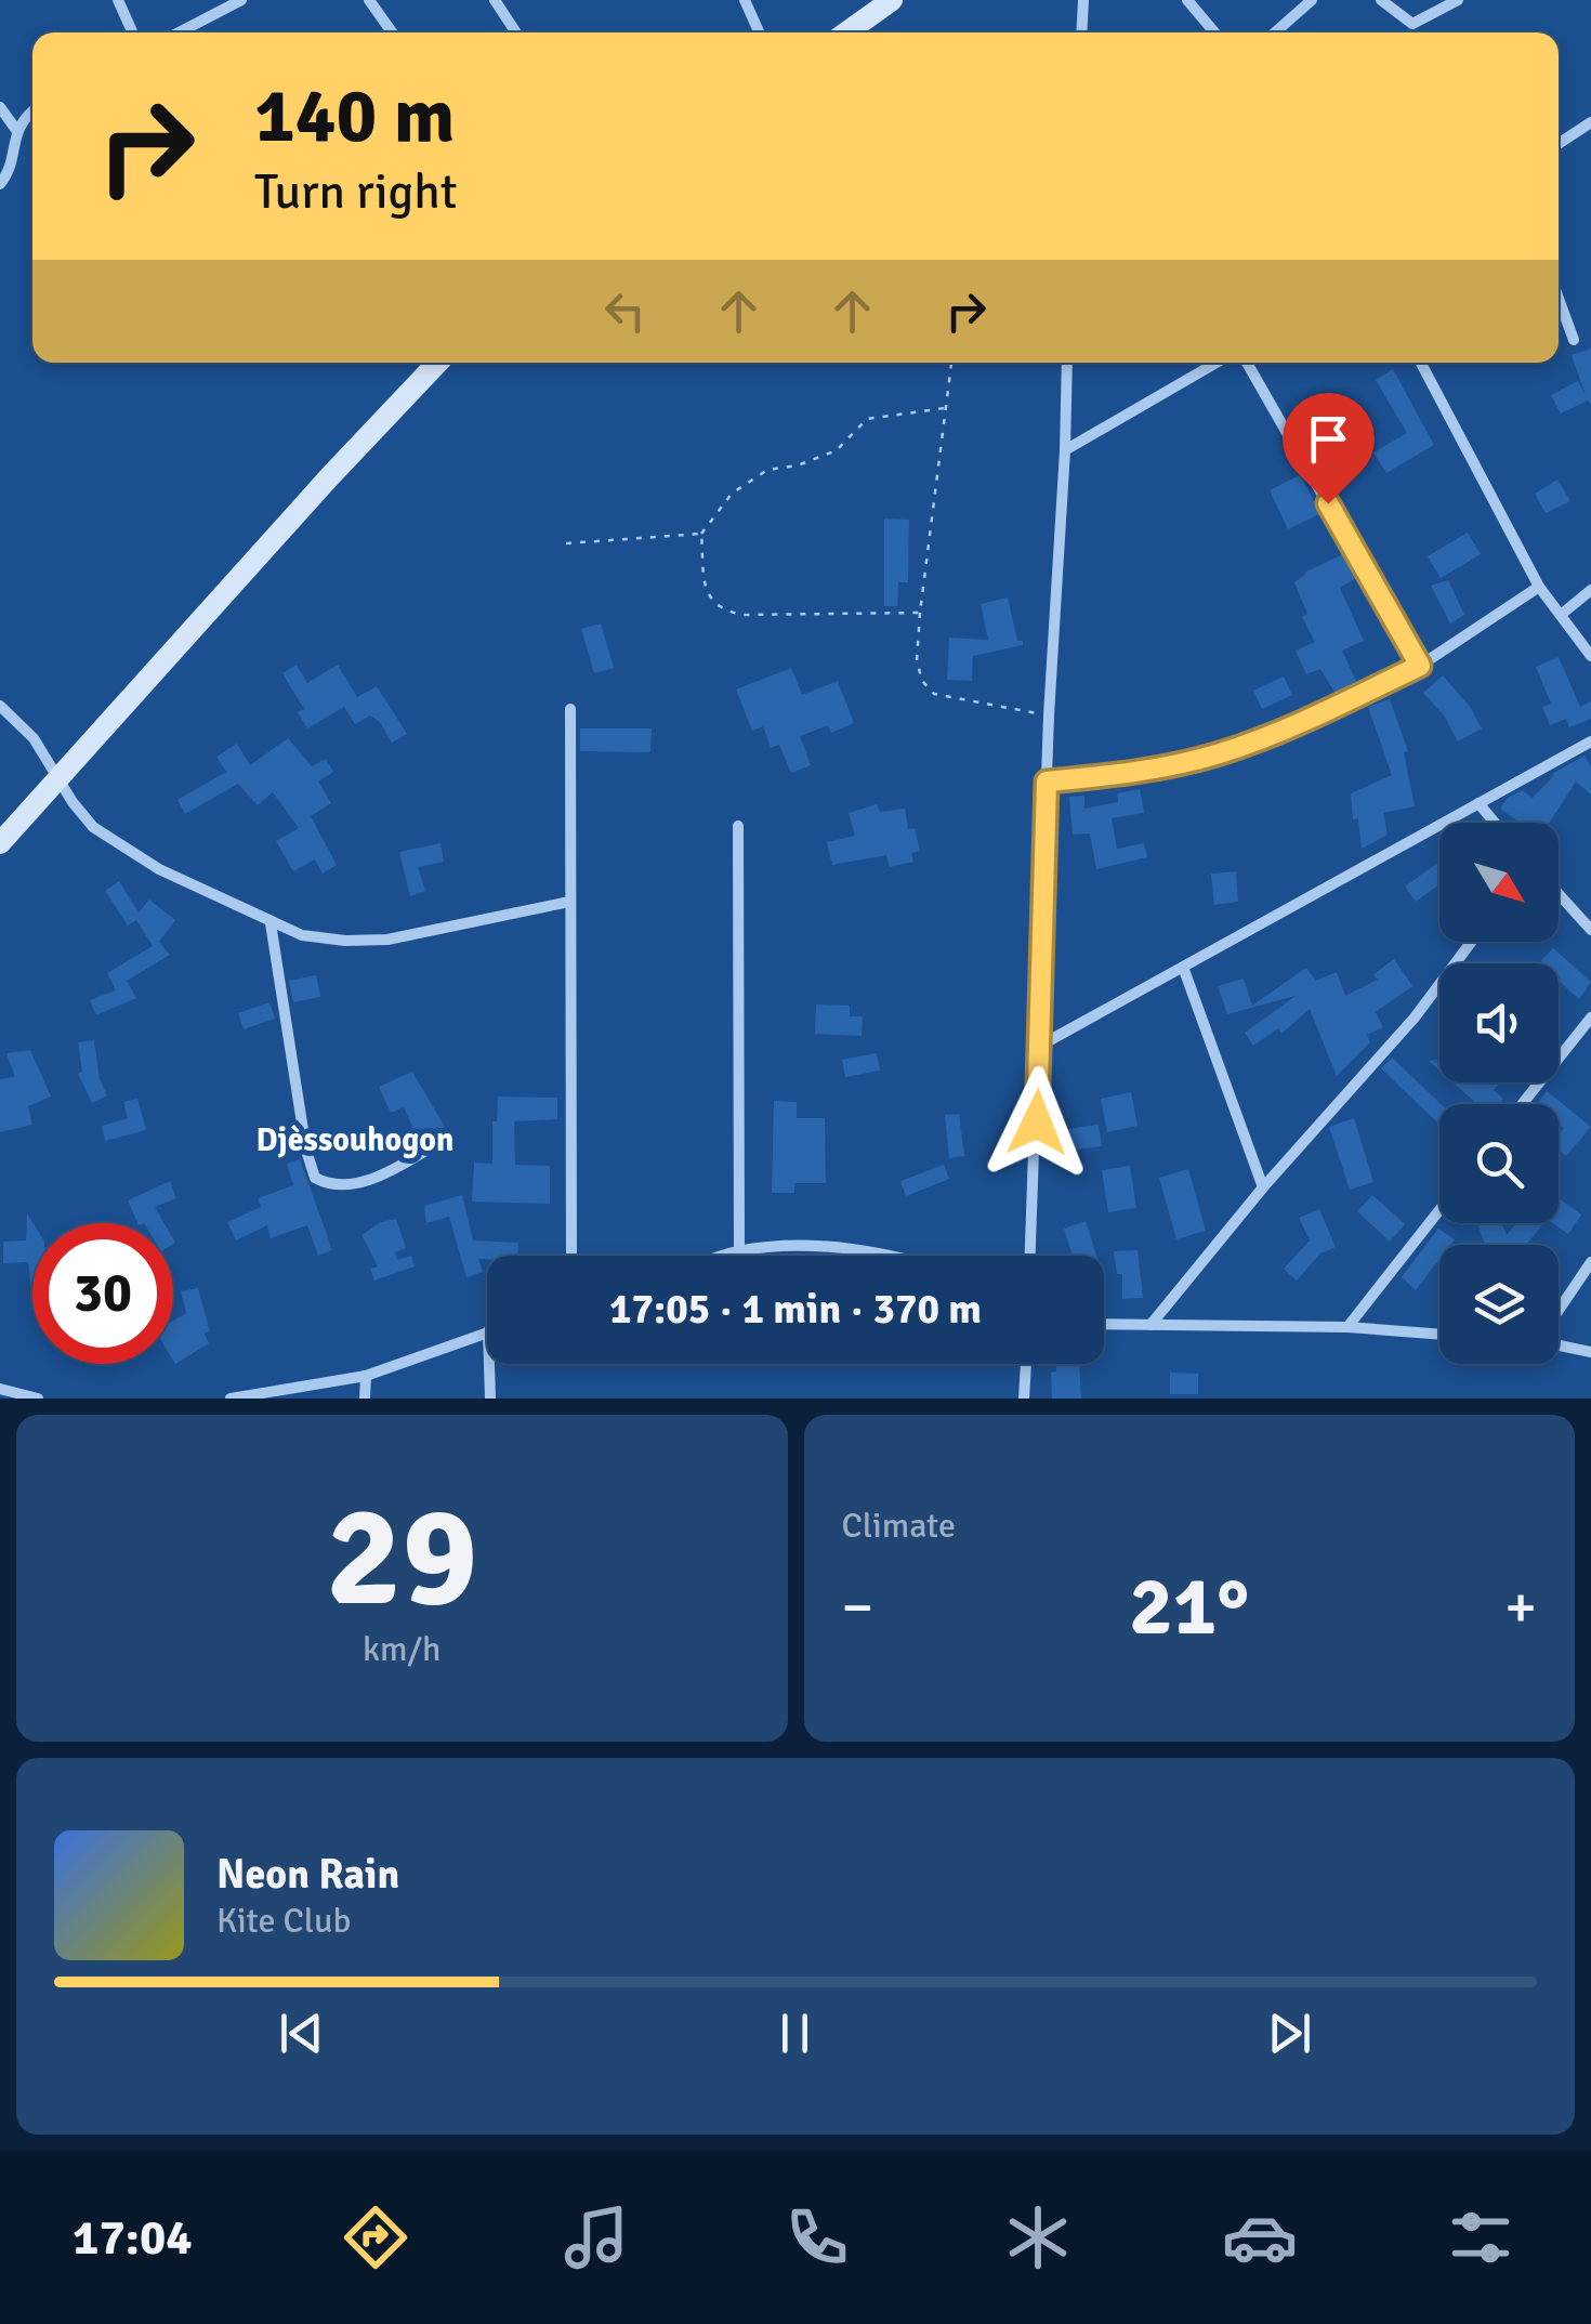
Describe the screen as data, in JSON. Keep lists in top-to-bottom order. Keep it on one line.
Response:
{"districts":["Djèssouhogon"],"north":"bottom right","page":{"turn":["140 m","Turn right"],"limit":"30","trip":"17:05 · 1 min · 370 m","tile":[["29","km/h"],"Climate"],"heat":["−","21°","+"],"song":["Neon Rain","Kite Club"],"tabs":"17:04"}}
